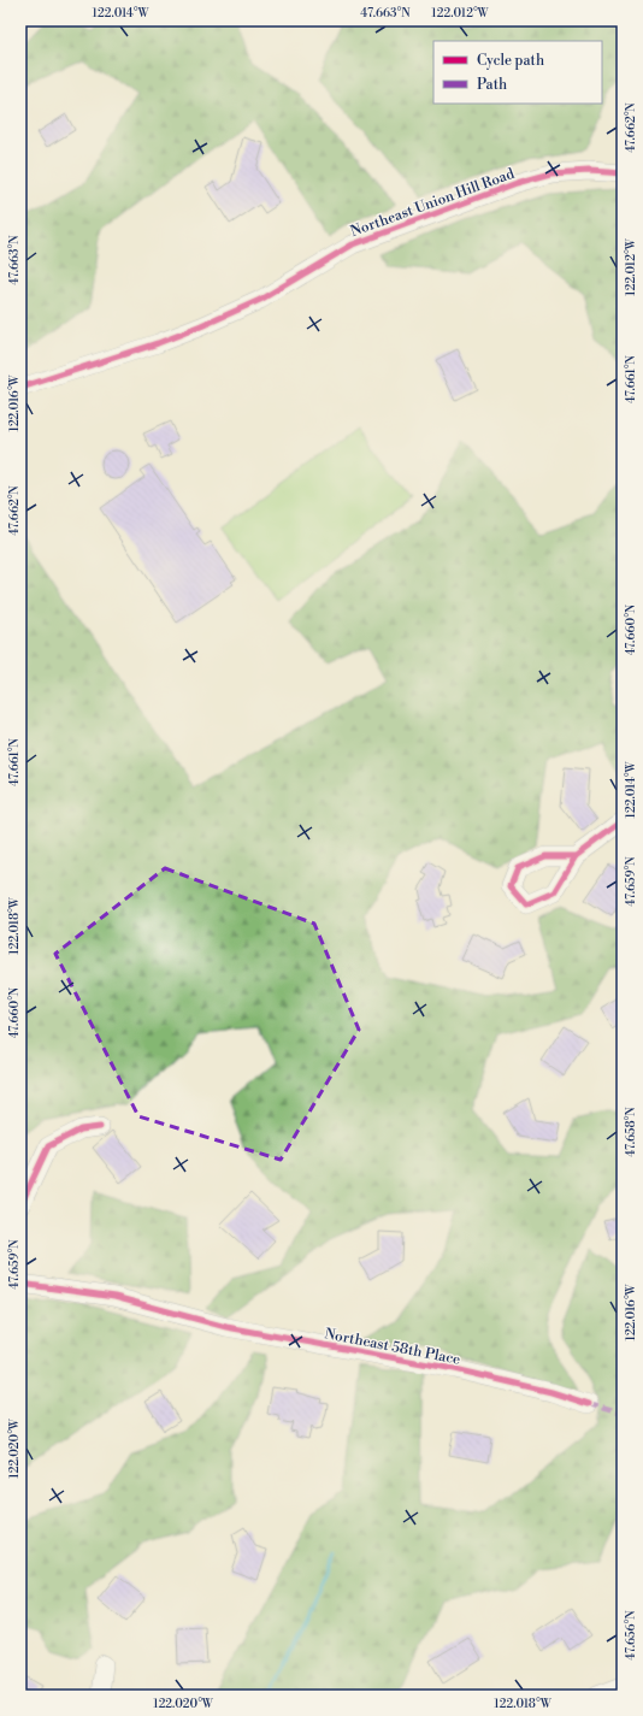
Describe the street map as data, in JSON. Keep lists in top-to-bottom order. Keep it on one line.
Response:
{"streets":{"street":["Northeast Union Hill Road","Northeast 58th Place"]},"legend":["Cycle path","Path"],"coordinates":["122.014°W","47.663°N","122.012°W","47.662°N","47.661°N","122.016°W","47.660°N","47.659°N","122.018°W","47.658°N","122.020°W","47.656°N"]}
